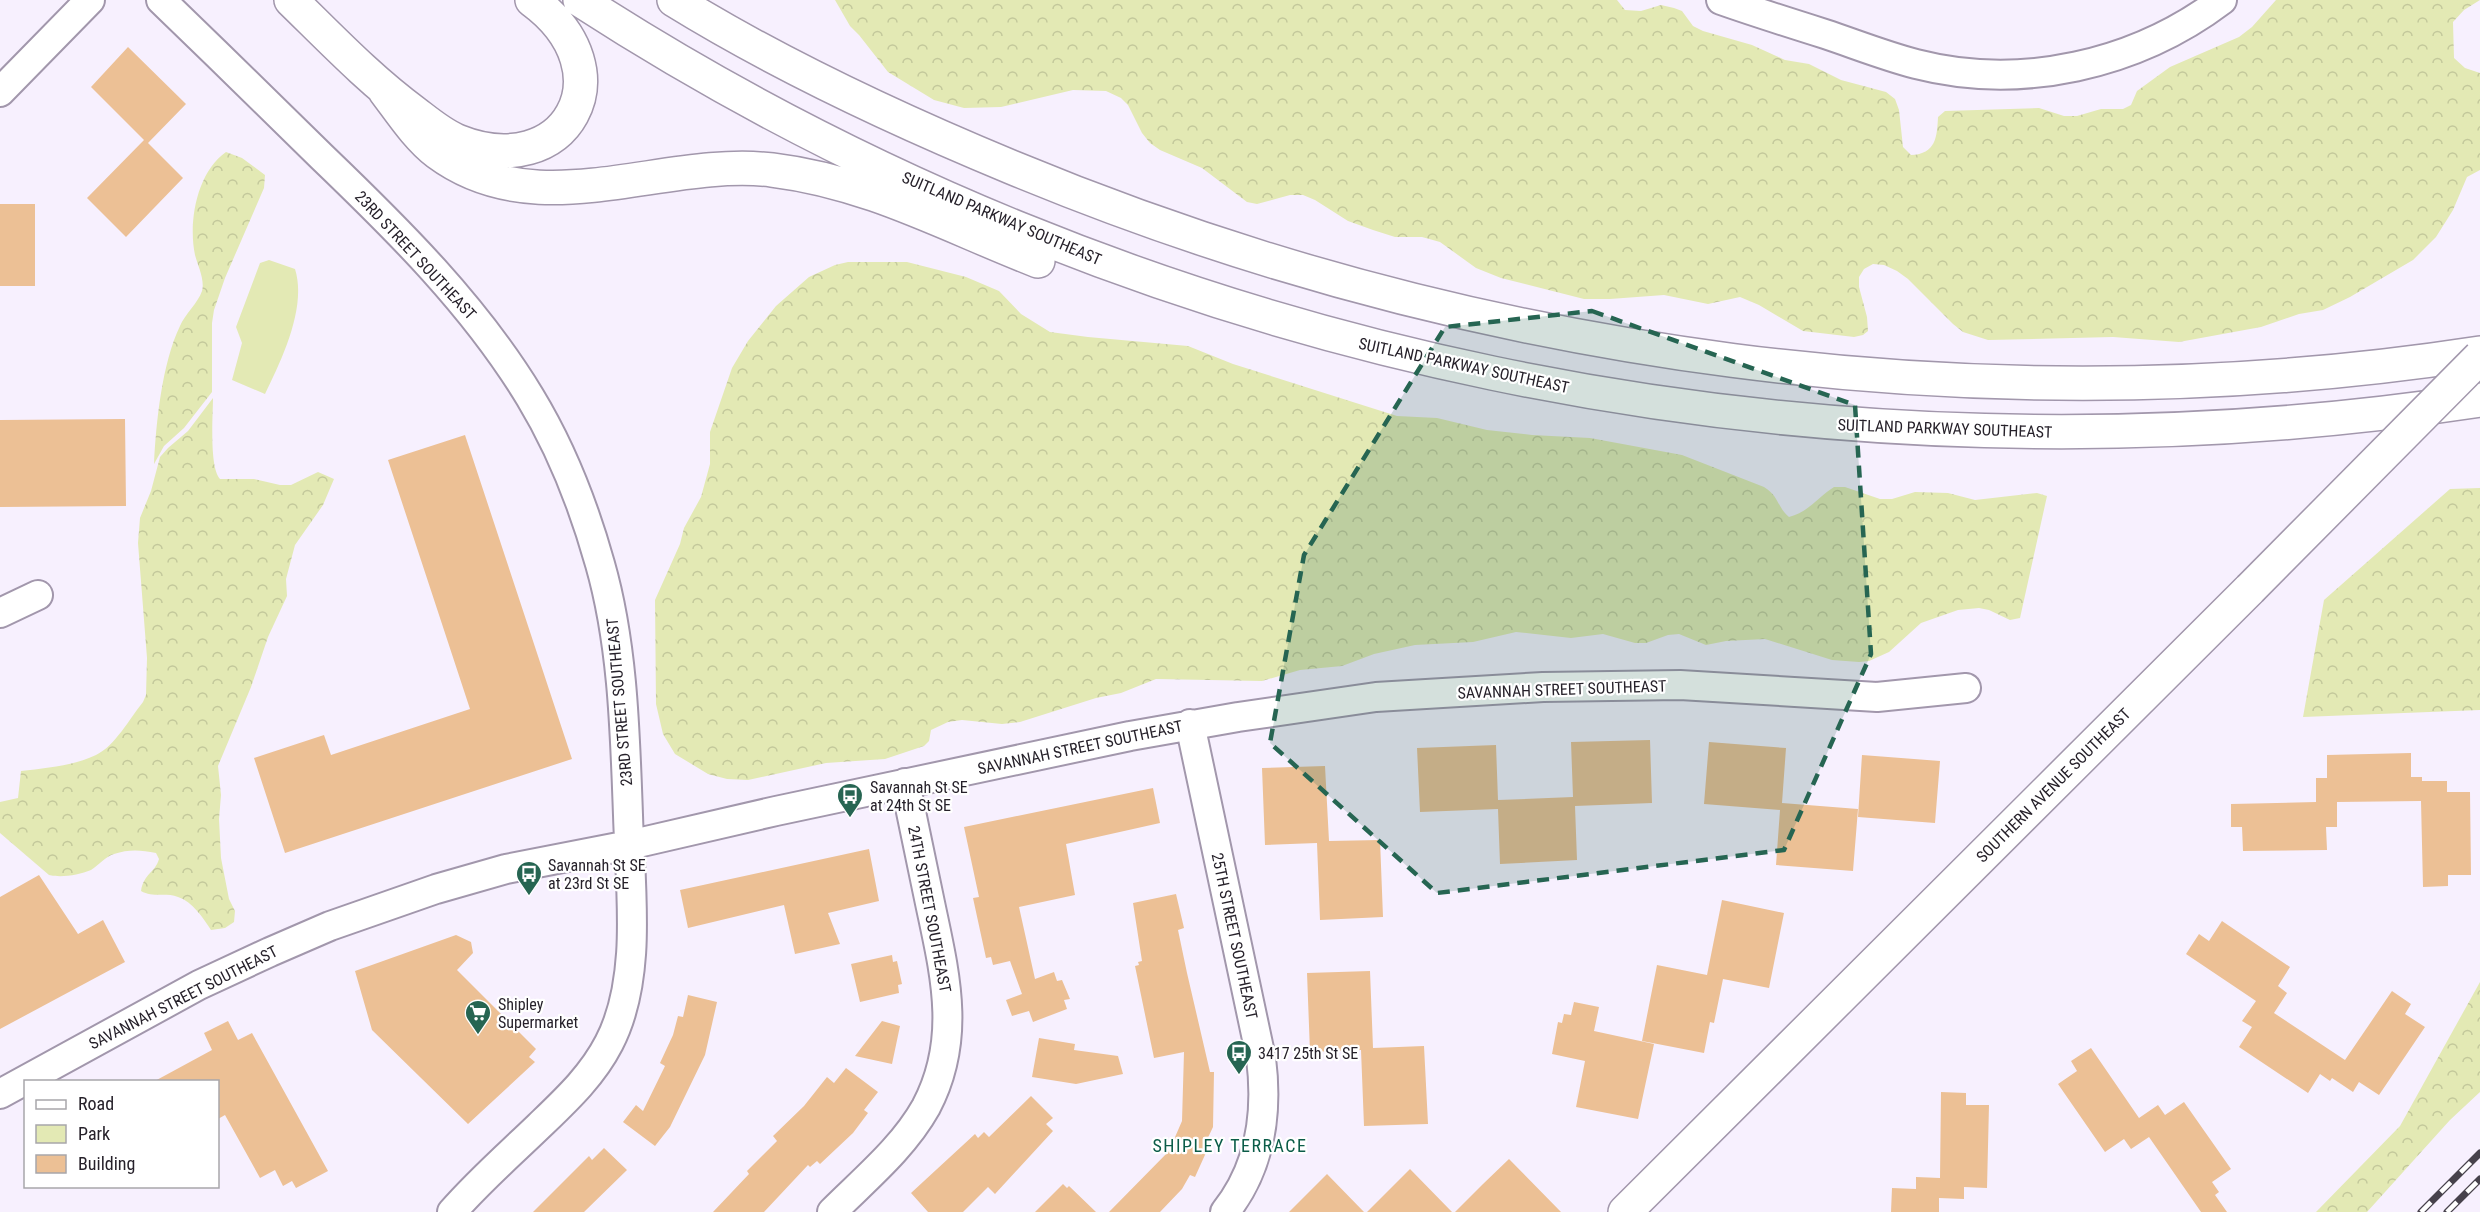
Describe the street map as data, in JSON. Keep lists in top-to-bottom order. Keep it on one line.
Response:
{"streets":{"main road":["SUITLAND PARKWAY SOUTHEAST","SOUTHERN AVENUE SOUTHEAST"],"street":["23RD STREET SOUTHEAST","SAVANNAH STREET SOUTHEAST","24TH STREET SOUTHEAST","25TH STREET SOUTHEAST"]},"crossings":[["23RD STREET SOUTHEAST","SAVANNAH STREET SOUTHEAST"],["SAVANNAH STREET SOUTHEAST","24TH STREET SOUTHEAST"],["SAVANNAH STREET SOUTHEAST","25TH STREET SOUTHEAST"]],"districts":["SHIPLEY TERRACE"],"places":{"bus stop":["Savannah St SE at 24th St SE","Savannah St SE at 23rd St SE","3417 25th St SE"],"supermarket":["Shipley Supermarket"]},"legend":["Road","Park","Building"]}
